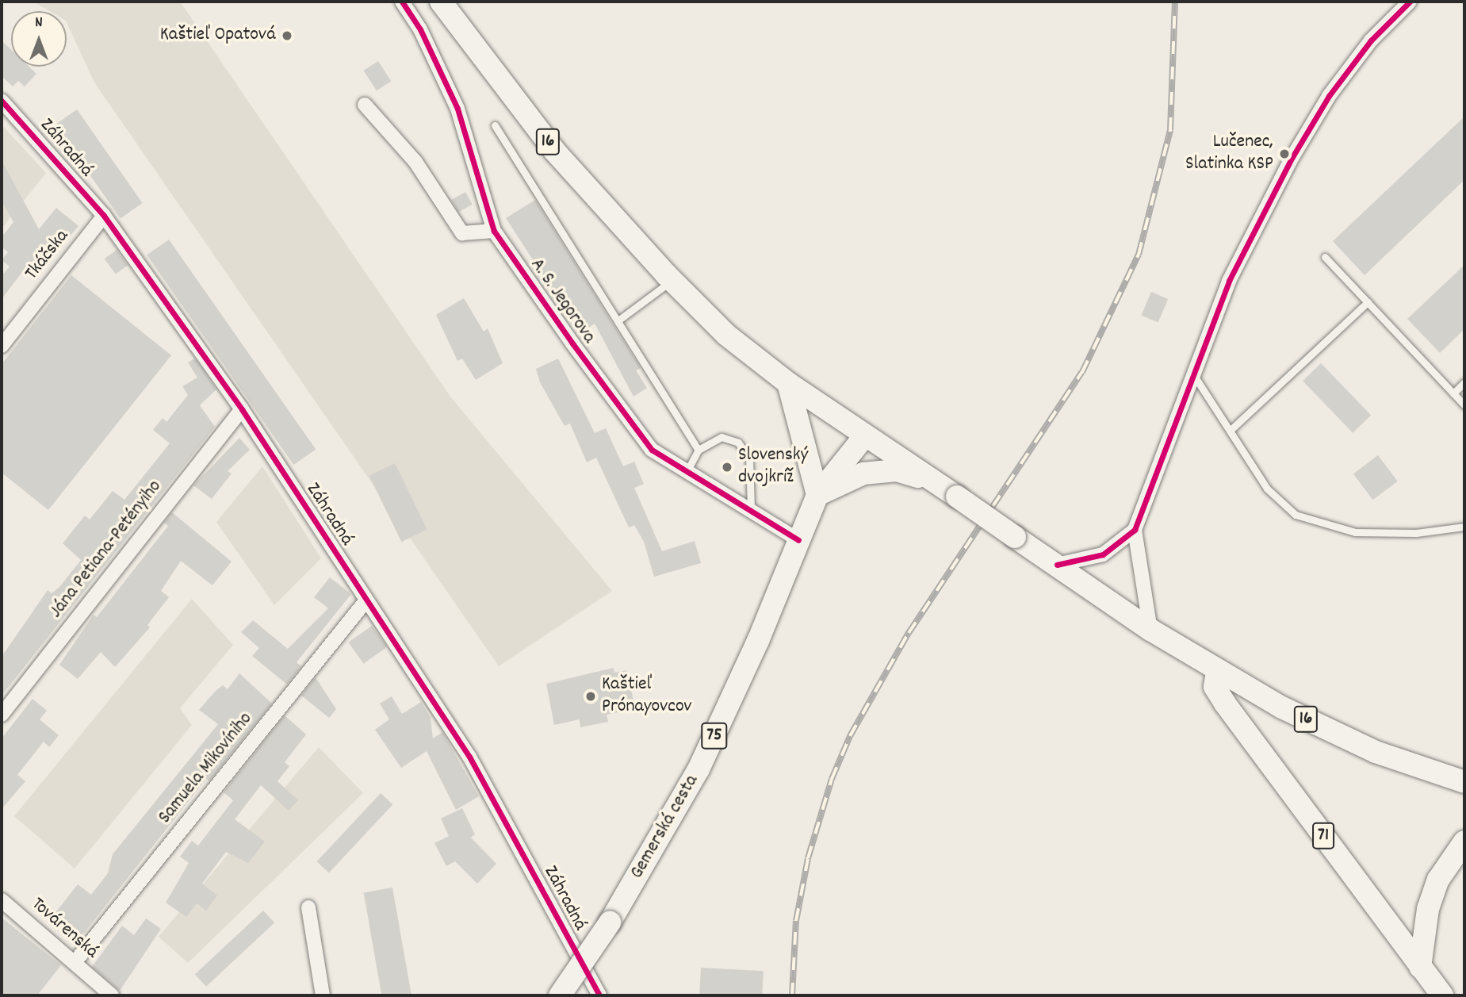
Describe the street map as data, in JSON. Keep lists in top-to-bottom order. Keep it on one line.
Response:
{"streets":{"main road":["16","75","Gemerská cesta","71"],"street":["Záhradná","Tkáčska","A. S. Jegorova","Jána Petiana-Petényiho","Samuela Mikovíniho","Továrenská"]},"crossings":[["16","75"],["16","71"],["Záhradná","Tkáčska"],["Záhradná","Jána Petiana-Petényiho"],["Záhradná","Samuela Mikovíniho"],["A. S. Jegorova","Gemerská cesta"],["75","Gemerská cesta"],["Samuela Mikovíniho","Továrenská"]],"places":["Kaštieľ Opatová","Lučenec, Slatinka KSP","Slovenský dvojkríž","Kaštieľ Prónayovcov"],"north":"top"}
